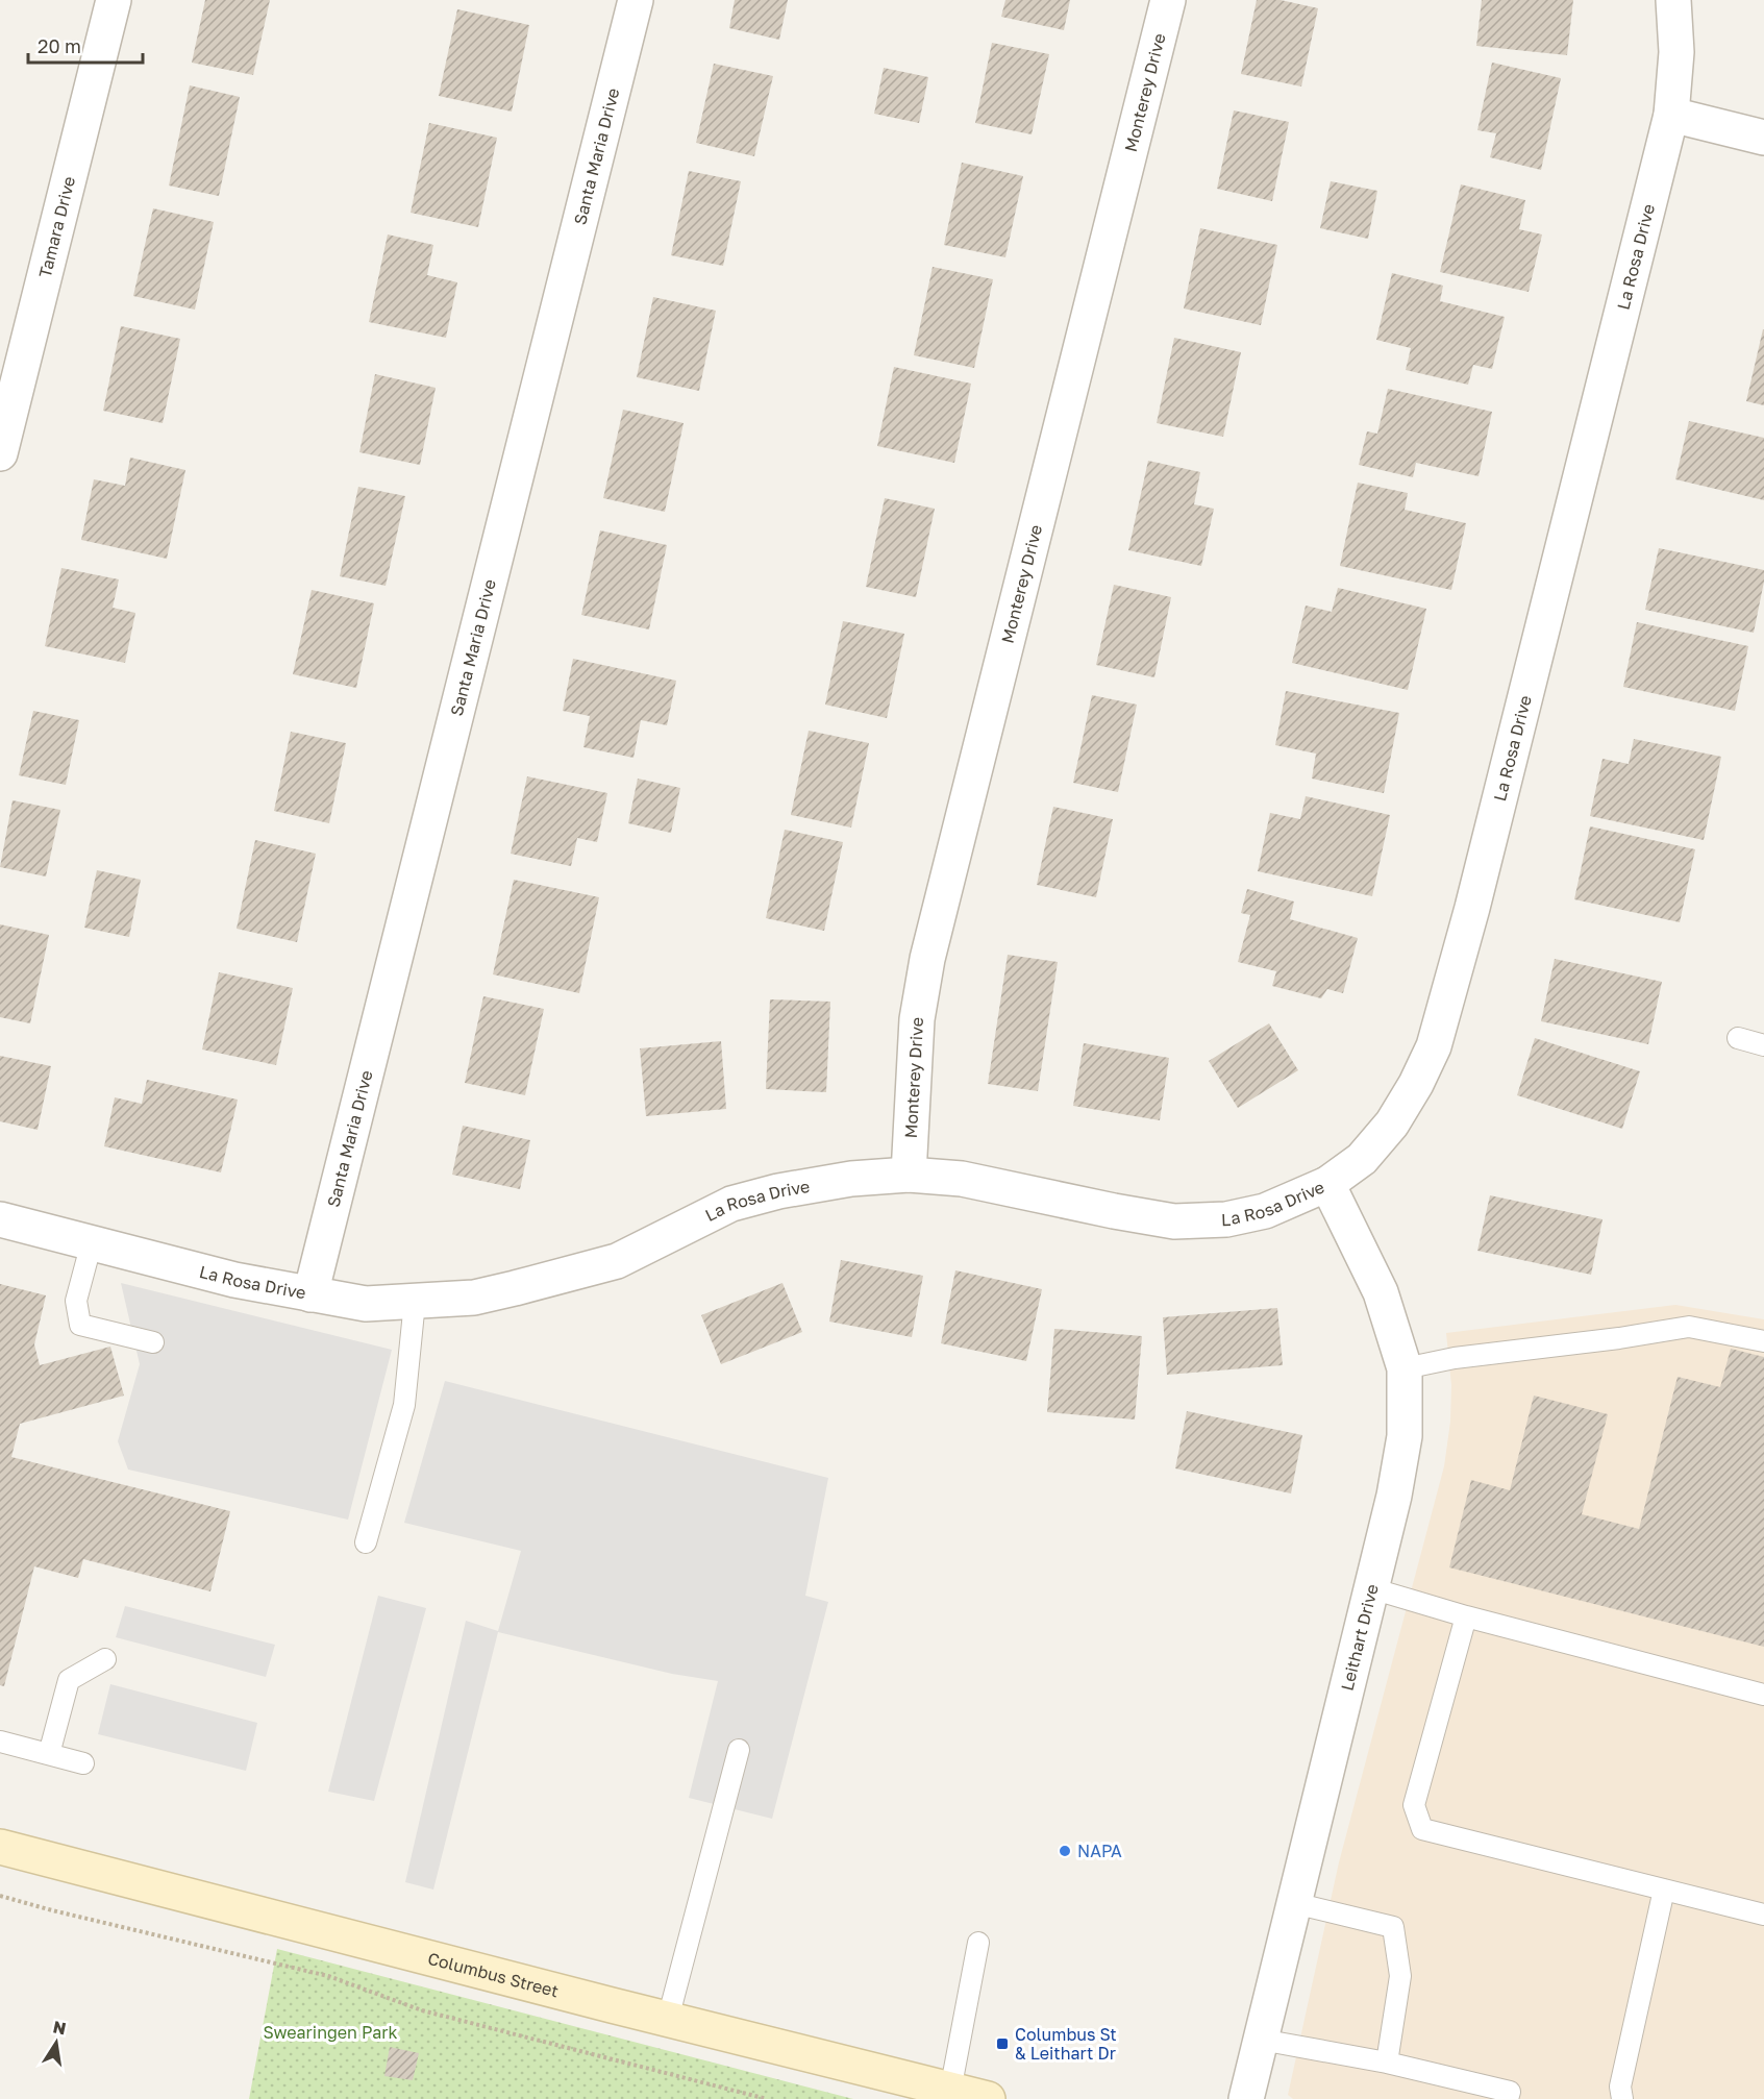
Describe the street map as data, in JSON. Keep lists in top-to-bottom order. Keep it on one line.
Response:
{"streets":{"main road":["Columbus Street"],"street":["Monterey Drive","Santa Maria Drive","Tamara Drive","La Rosa Drive","Leithart Drive"]},"crossings":[["Monterey Drive","La Rosa Drive"],["Santa Maria Drive","La Rosa Drive"],["La Rosa Drive","Leithart Drive"]],"parks":["Swearingen Park"],"places":{"other":["NAPA"],"transit":["Columbus St & Leithart Dr"]},"scale_bar":"20 m","north":"top"}
